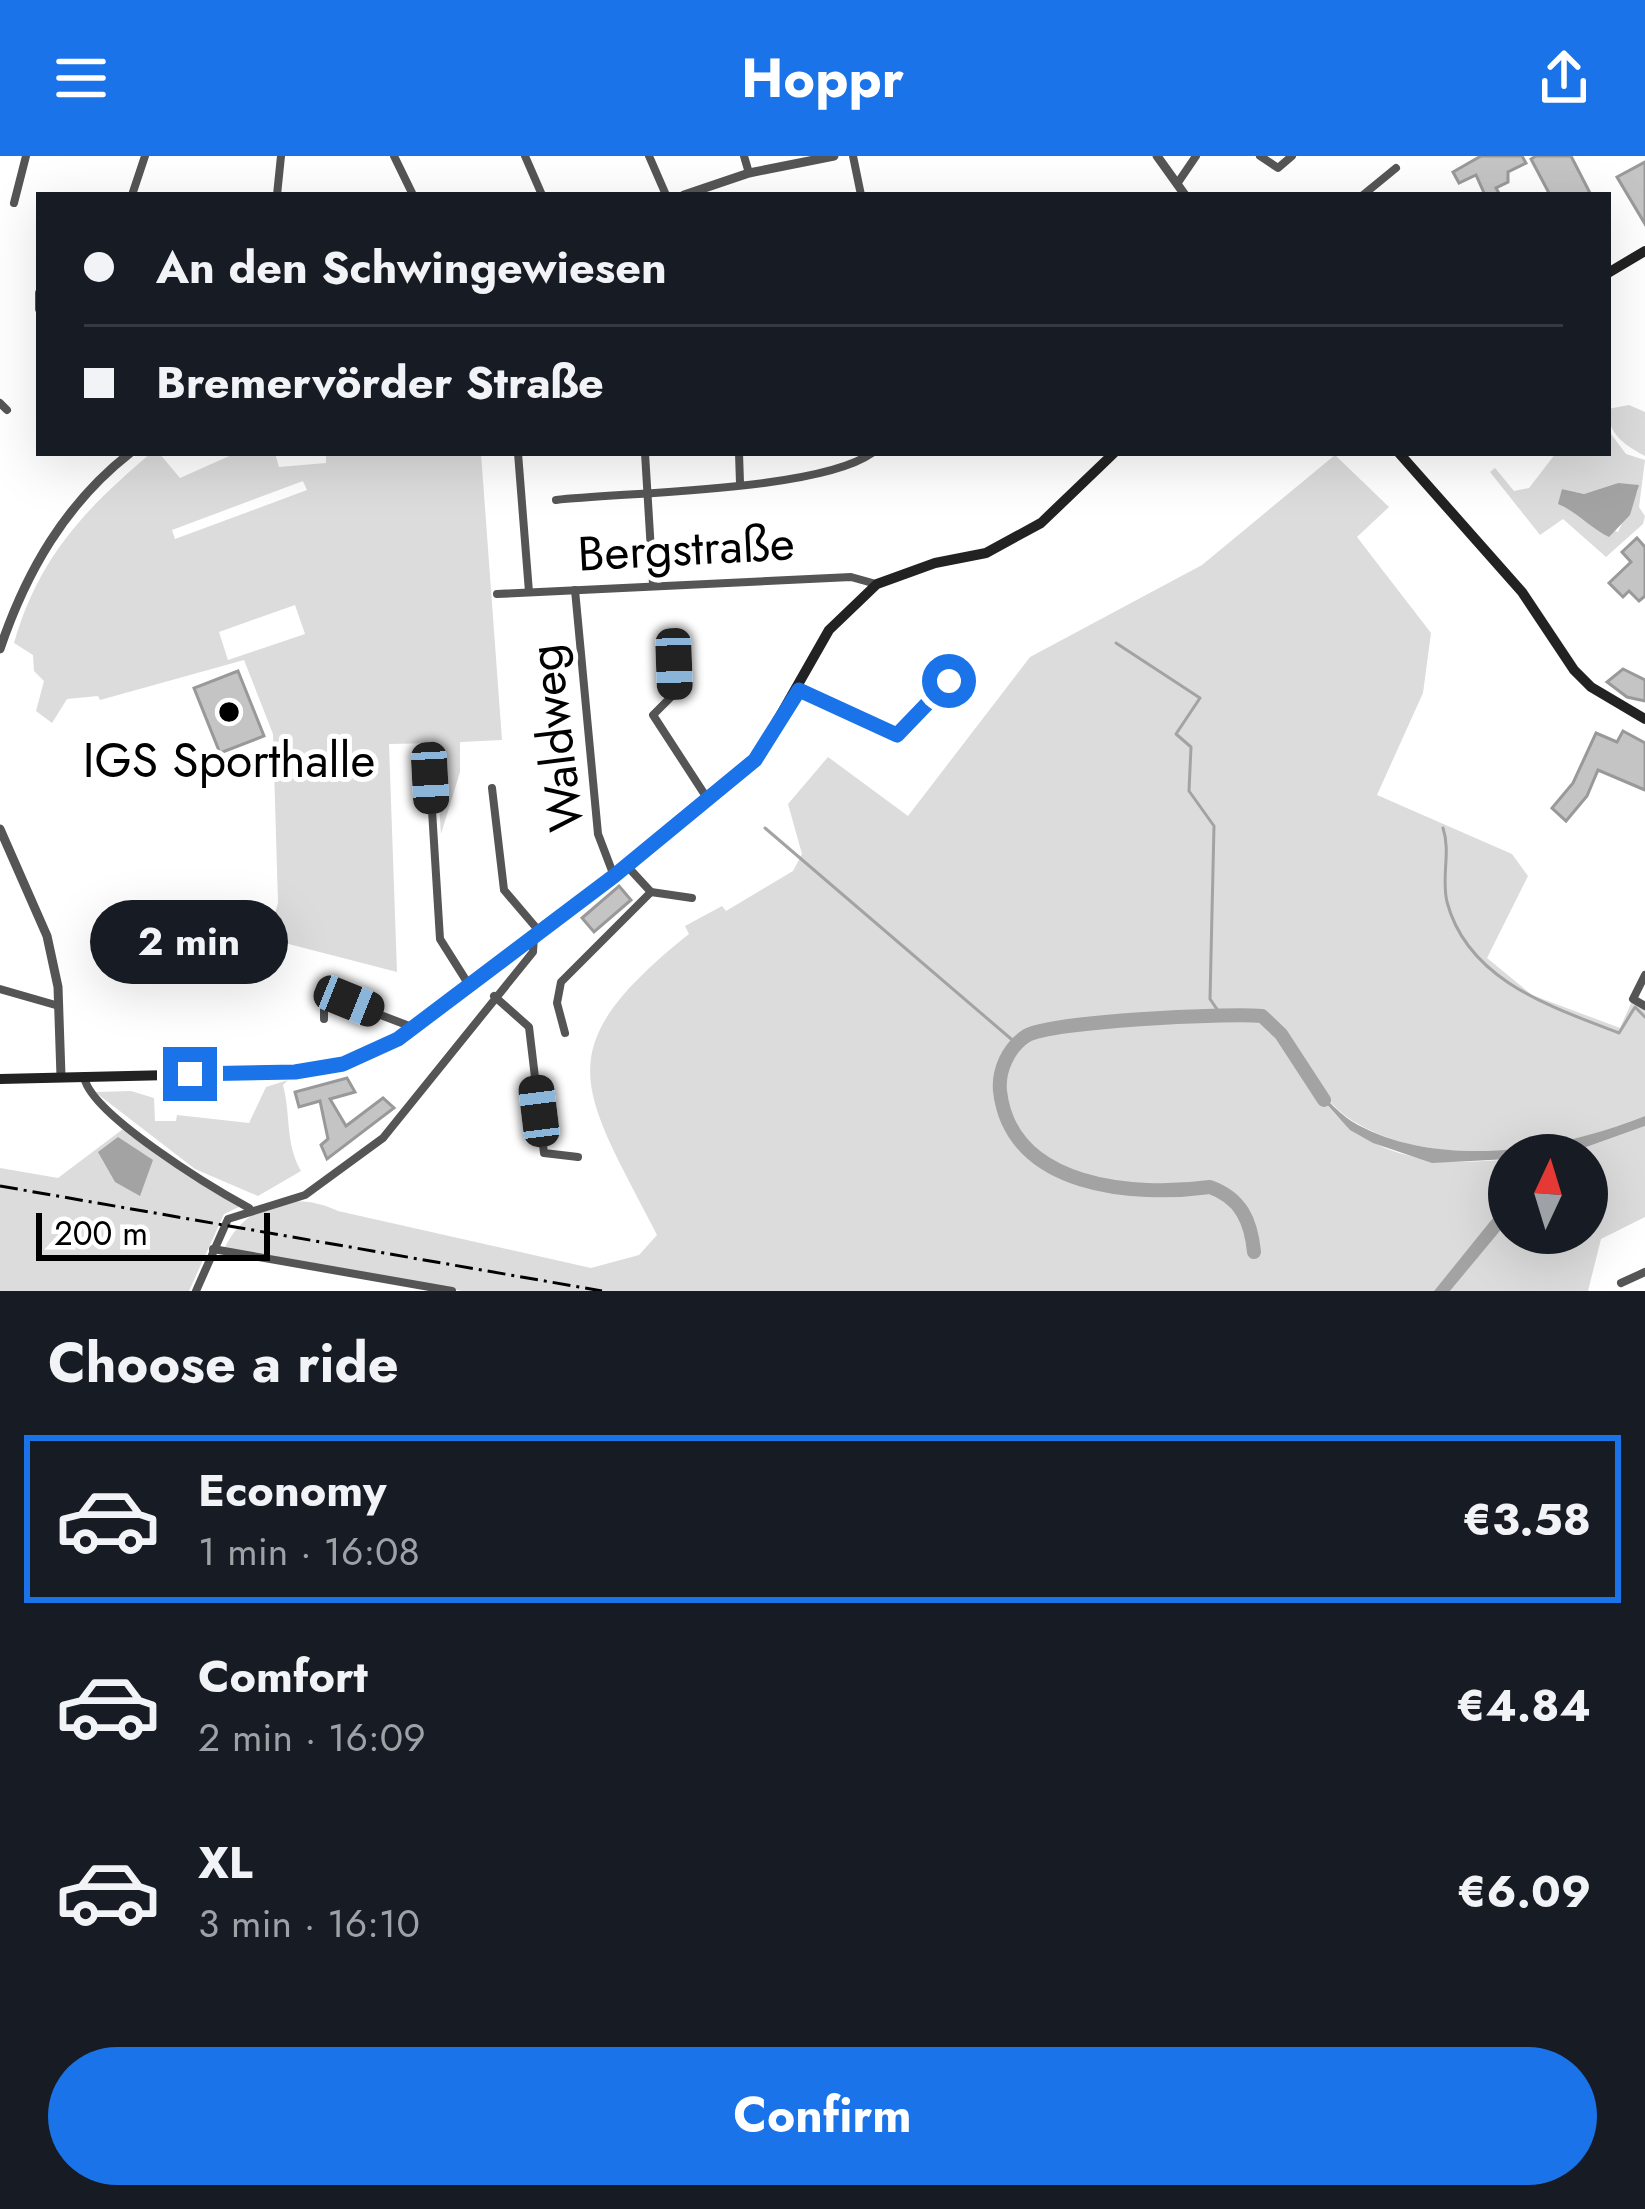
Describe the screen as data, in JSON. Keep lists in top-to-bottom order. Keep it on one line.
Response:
{"streets":{"street":["Bergstraße","Waldweg"]},"crossings":[["Bergstraße","Waldweg"]],"places":["IGS Sporthalle"],"scale_bar":"200 m","north":"top","page":{"header":"Hoppr","banner":["An den Schwingewiesen","Bremervörder Straße"],"bubble":"2 min","scale":"200 m","heading":"Choose a ride","list":[{"name":"Economy","note":"1 min · 16:08","value":"€3.58"},{"name":"Comfort","note":"2 min · 16:09","value":"€4.84"},{"name":"XL","note":"3 min · 16:10","value":"€6.09"}],"buttons":"Confirm"}}
